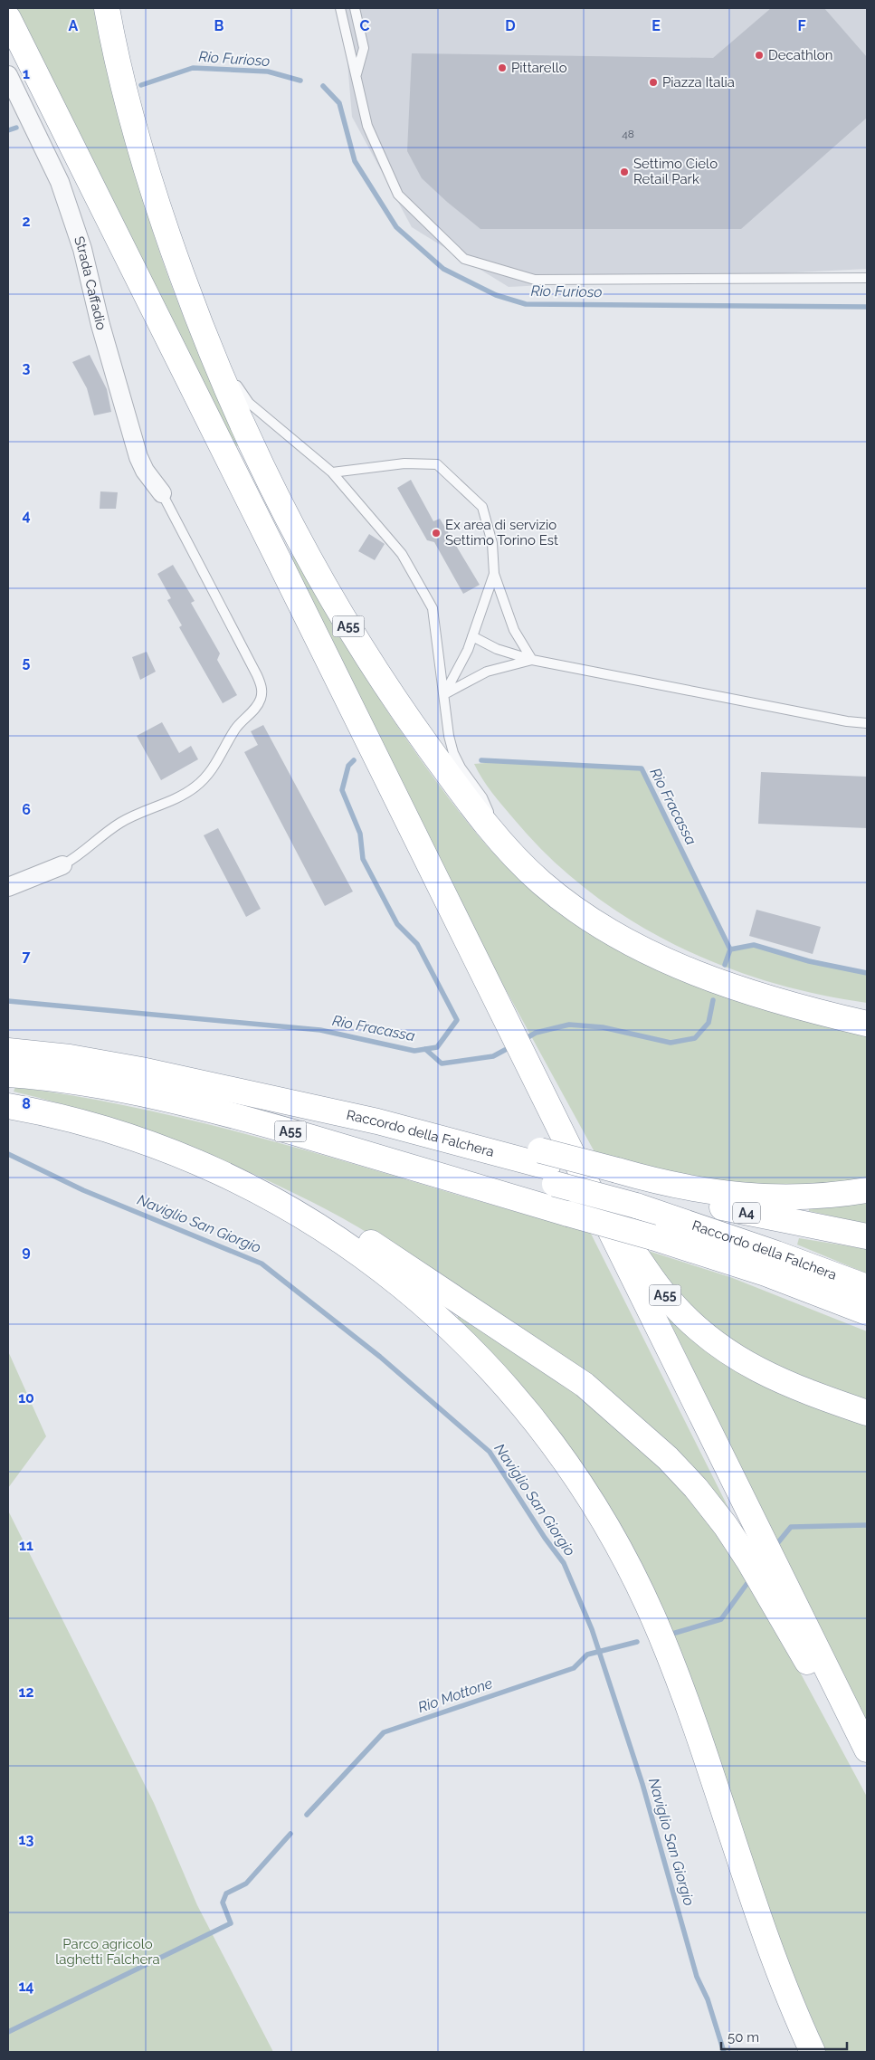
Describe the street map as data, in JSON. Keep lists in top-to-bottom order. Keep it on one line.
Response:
{"streets":{"highway":["A55","Raccordo della Falchera","A4"],"street":["Strada Caffadio"]},"crossings":[["Raccordo della Falchera","A4"]],"water":["Rio Furioso","Rio Fracassa","Naviglio San Giorgio","Rio Mottone"],"parks":["Parco agricolo laghetti Falchera"],"places":["Decathlon","Pittarello","Piazza Italia","Settimo Cielo Retail Park","Ex area di servizio Settimo Torino Est"],"house_numbers":["48"],"scale_bar":"50 m","grid":{"columns":["A","B","C","D","E","F"],"rows":["1","2","3","4","5","6","7","8","9","10","11","12","13","14"]}}
